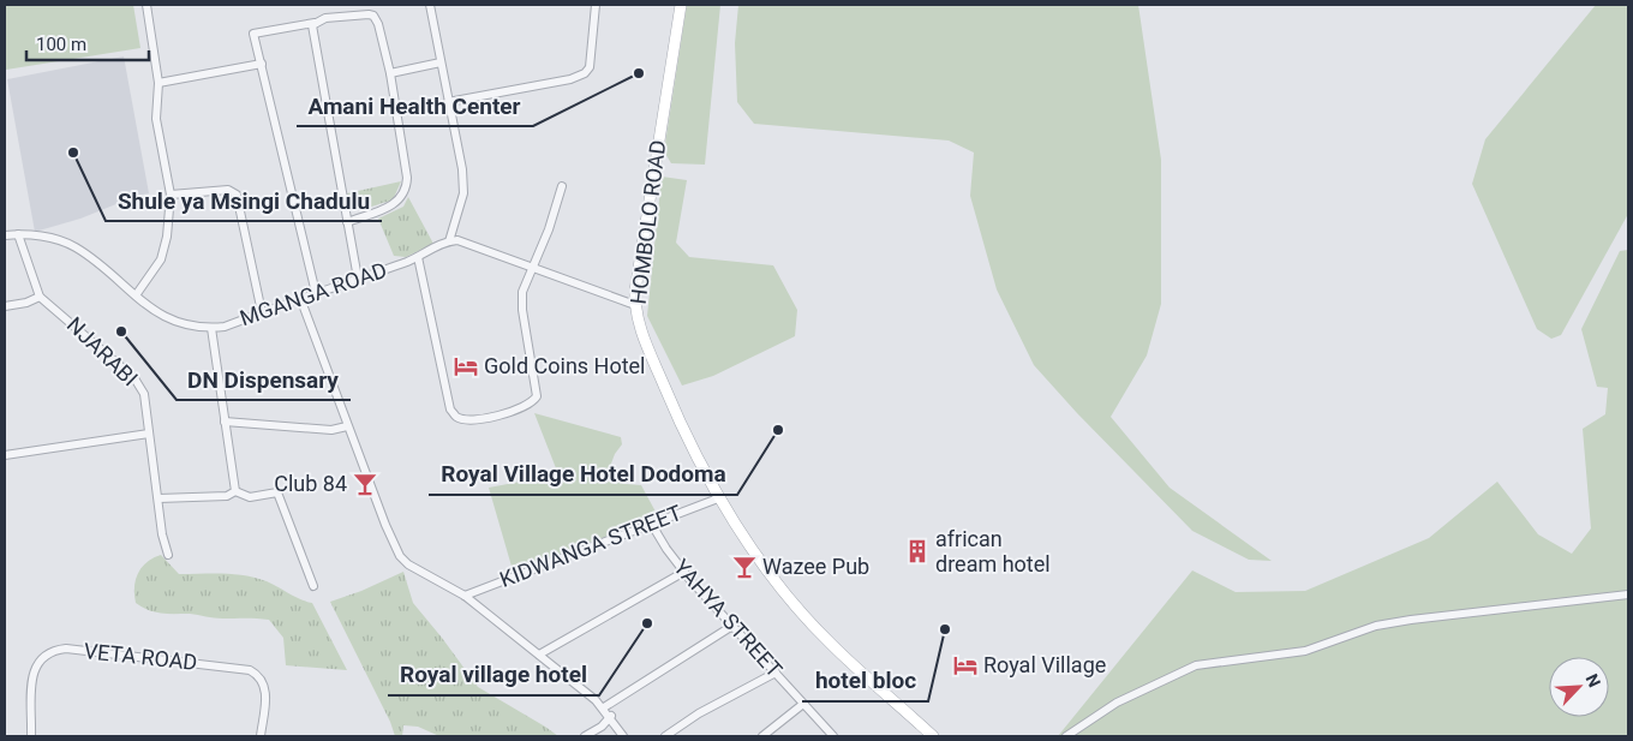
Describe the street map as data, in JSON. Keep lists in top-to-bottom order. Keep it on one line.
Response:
{"streets":{"street":["HOMBOLO ROAD","MGANGA ROAD","NJARABI","KIDWANGA STREET","YAHYA STREET","VETA ROAD"]},"crossings":[["HOMBOLO ROAD","KIDWANGA STREET"],["MGANGA ROAD","NJARABI"],["KIDWANGA STREET","YAHYA STREET"]],"places":{"other":["Amani Health Center","Shule ya Msingi Chadulu","DN Dispensary","Royal Village Hotel Dodoma","Royal village hotel","hotel bloc"],"hotel":["Gold Coins Hotel","Royal Village"],"bar":["Club 84","Wazee Pub"],"building":["african dream hotel"]},"scale_bar":"100 m","north":"top right"}
